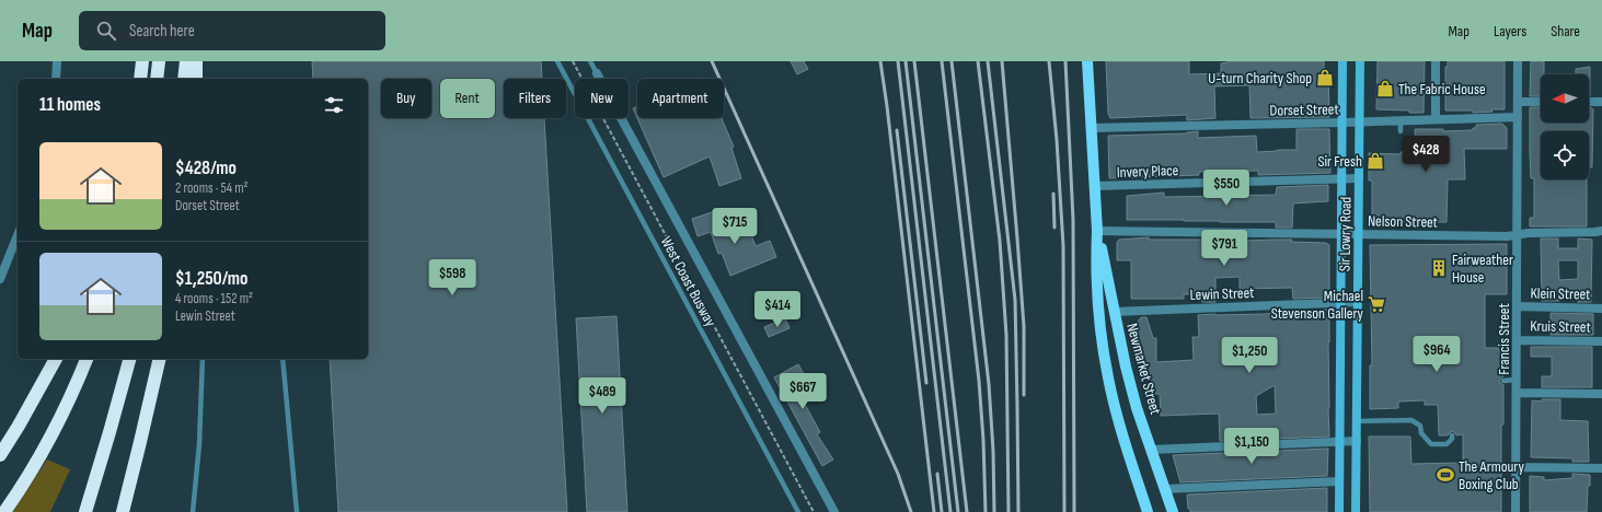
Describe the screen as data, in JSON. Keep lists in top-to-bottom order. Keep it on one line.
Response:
{"streets":{"main road":["Sir Lowry Road","Newmarket Street"],"street":["Dorset Street","Invery Place","Nelson Street","Lewin Street","Klein Street","Kruis Street","Francis Street"],"lane":["West Coast Busway"]},"crossings":[["Dorset Street","Sir Lowry Road"],["Dorset Street","Francis Street"],["Dorset Street","Newmarket Street"],["Invery Place","Sir Lowry Road"],["Invery Place","Newmarket Street"],["Nelson Street","Sir Lowry Road"],["Nelson Street","Francis Street"],["Nelson Street","Newmarket Street"],["Sir Lowry Road","Lewin Street"],["Lewin Street","Newmarket Street"],["Klein Street","Francis Street"],["Kruis Street","Francis Street"]],"places":{"shop":["U-turn Charity Shop","The Fabric House","Sir Fresh"],"building":["Fairweather House"],"supermarket":["Michael Stevenson Gallery"],"sports":["The Armoury Boxing Club"]},"north":"left","page":{"header":"Map","search":"Search here","nav":["Map","Layers","Share"],"chip":["Buy","Rent","Filters","New","Apartment"],"heading":"11 homes","list":[{"name":"$428/mo","note":"2 rooms · 54 m² · Dorset Street"},{"name":"$1,250/mo","note":"4 rooms · 152 m² · Lewin Street"}],"price":["$428","$550","$715","$791","$598","$414","$964","$1,250","$667","$489","$1,150"]}}
